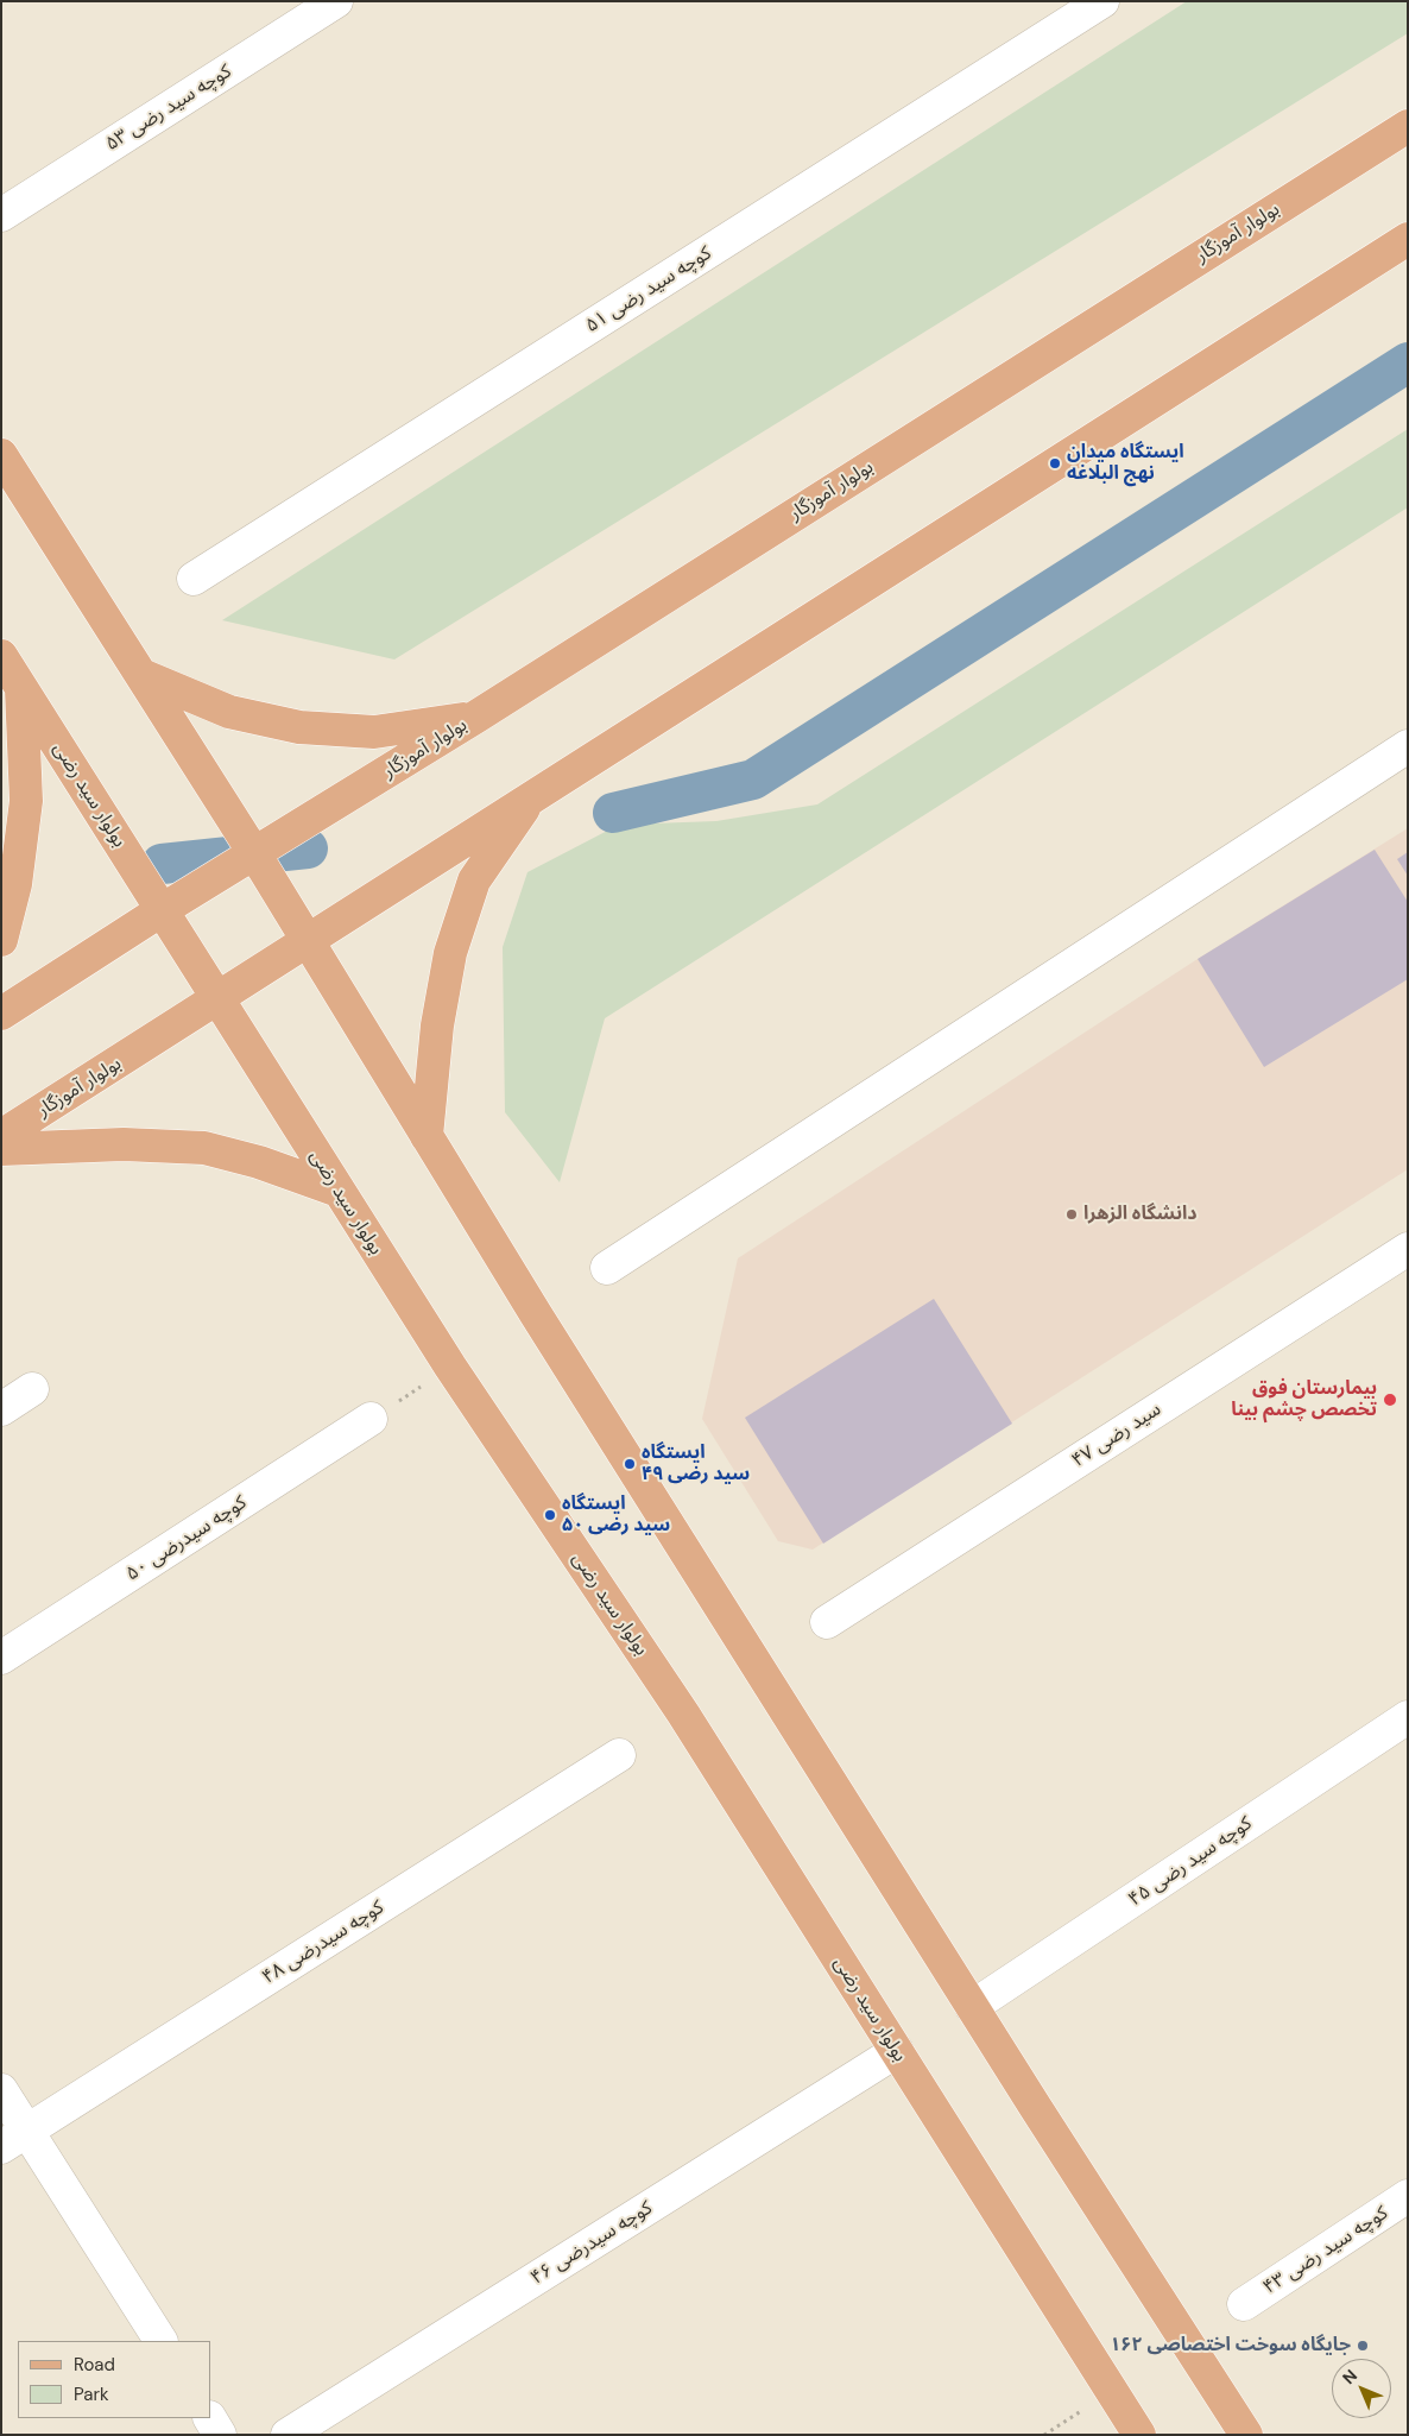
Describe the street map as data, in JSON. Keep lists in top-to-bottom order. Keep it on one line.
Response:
{"streets":{"main road":["بولوار آموزگار","بولوار سید رضی"],"street":["کوچه سید رضی ۵۳","کوچه سید رضی ۵۱","سید رضی ۴۷","کوچه سیدرضی ۵۰","کوچه سید رضی ۴۵","کوچه سیدرضی ۴۸","کوچه سیدرضی ۴۶","کوچه سید رضی ۴۳"]},"crossings":[["بولوار آموزگار","بولوار سید رضی"],["بولوار سید رضی","کوچه سیدرضی ۴۶"]],"places":["ایستگاه میدان نهج البلاغه","دانشگاه الزهرا","بیمارستان فوق تخصص چشم بینا","ایستگاه سید رضی ۴۹","ایستگاه سید رضی ۵۰","جایگاه سوخت اختصاصی ۱۶۲"],"legend":["Road","Park"],"north":"top left"}
